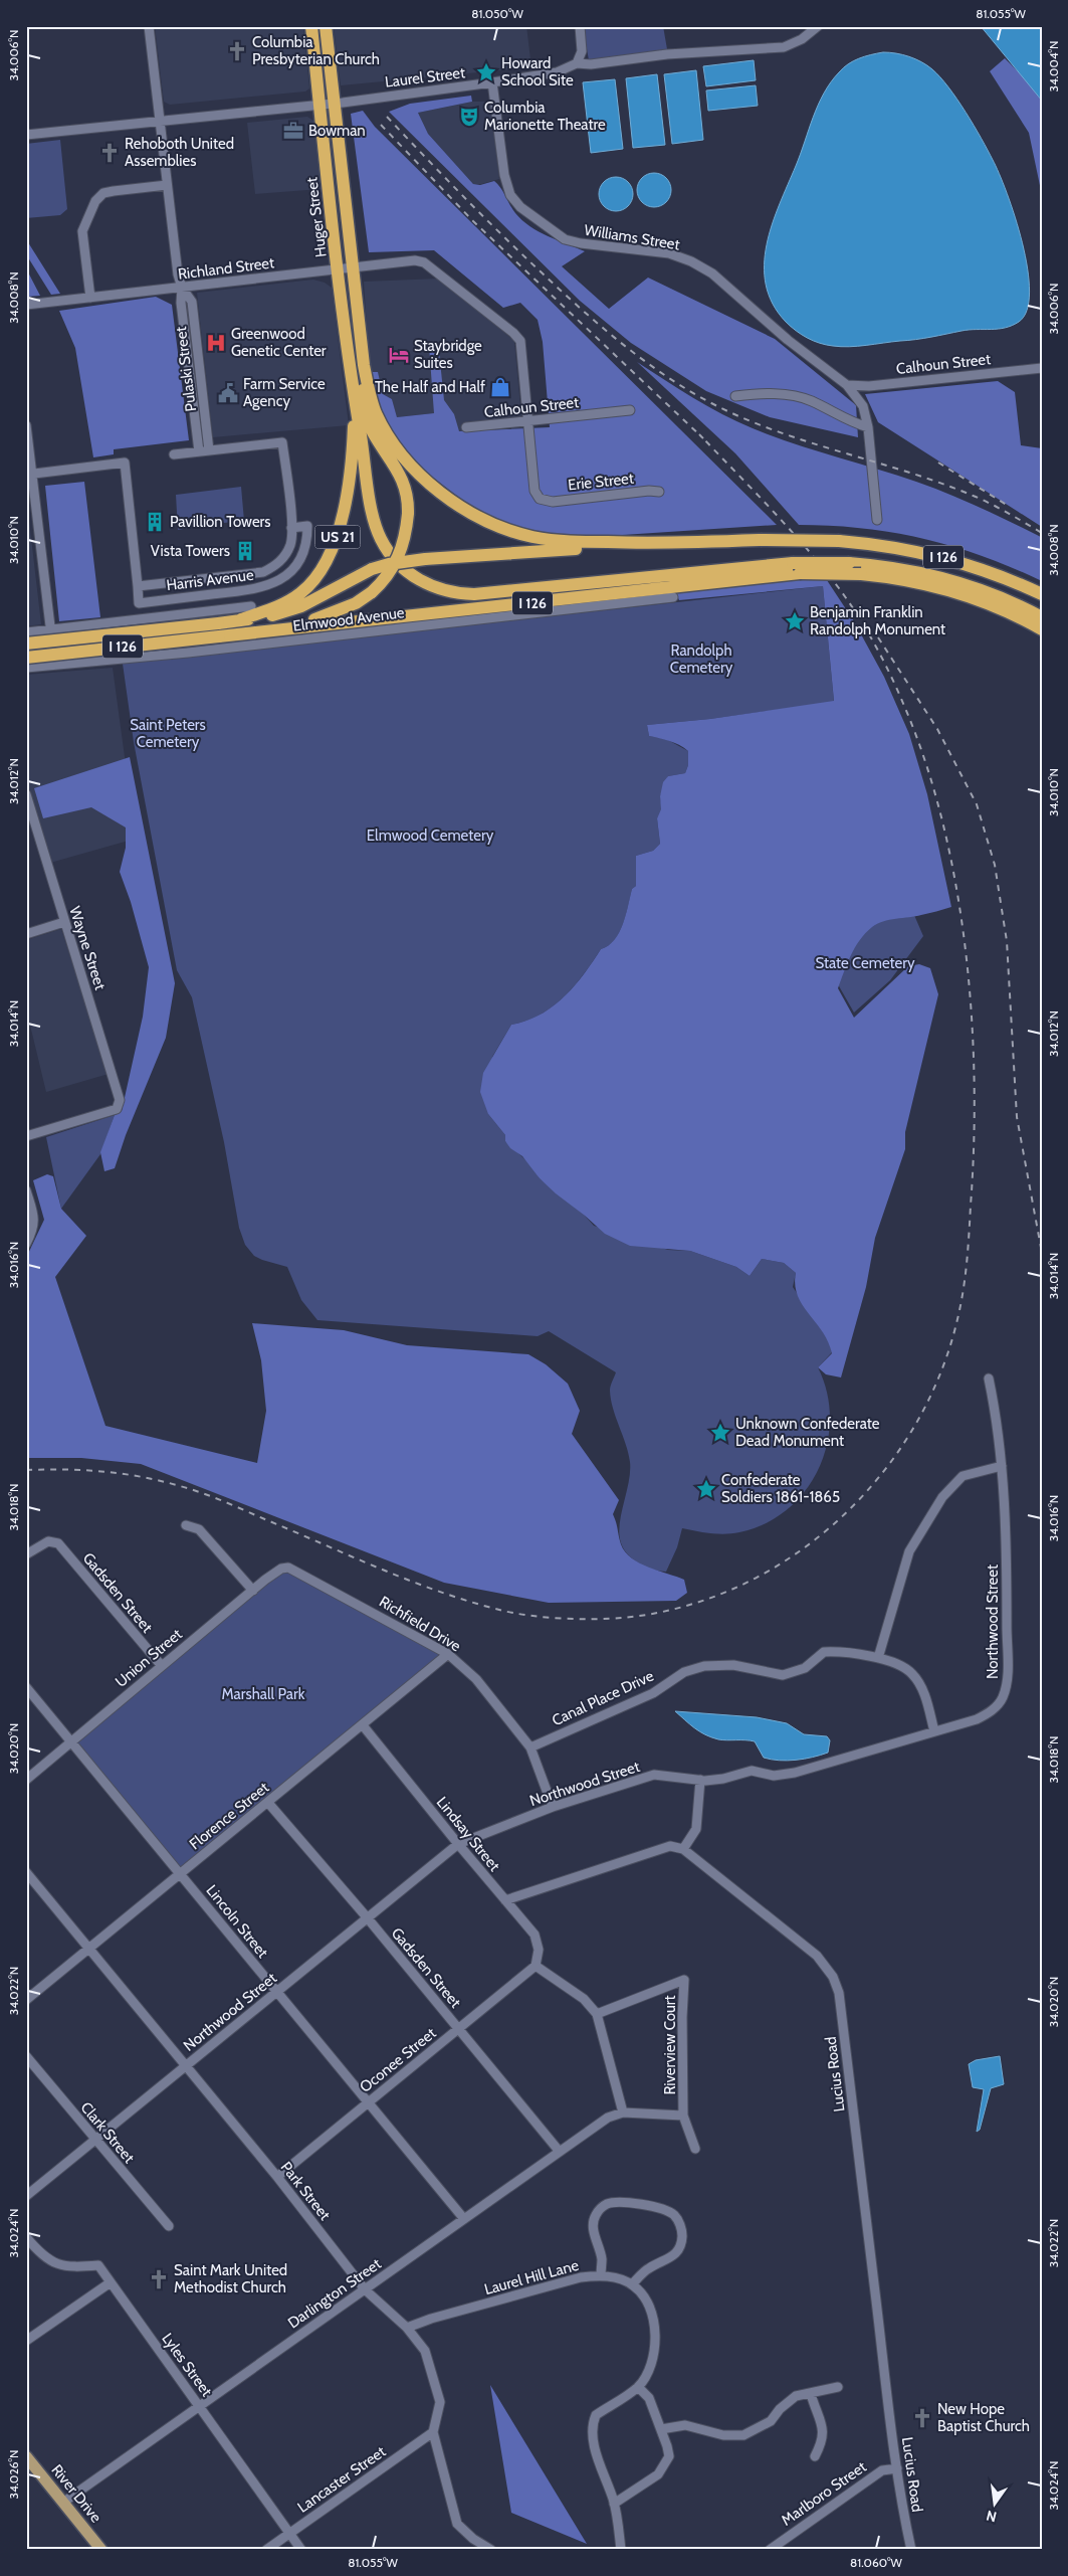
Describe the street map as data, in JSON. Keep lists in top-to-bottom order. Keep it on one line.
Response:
{"streets":{"highway":["Huger Street","US 21","I 126"],"main road":["River Drive"],"street":["Laurel Street","Williams Street","Richland Street","Calhoun Street","Pulaski Street","Erie Street","Harris Avenue","Elmwood Avenue","Wayne Street","Gadsden Street","Northwood Street","Richfield Drive","Union Street","Canal Place Drive","Florence Street","Lindsay Street","Lincoln Street","Riverview Court","Oconee Street","Lucius Road","Clark Street","Park Street","Laurel Hill Lane","Darlington Street","Lyles Street","Lancaster Street","Marlboro Street"]},"crossings":[["Laurel Street","Huger Street"],["Laurel Street","Williams Street"],["Laurel Street","Pulaski Street"],["Huger Street","Richland Street"],["Huger Street","US 21"],["Williams Street","Calhoun Street"],["Richland Street","Calhoun Street"],["Richland Street","Pulaski Street"],["Richland Street","Erie Street"],["Calhoun Street","Erie Street"],["US 21","I 126"],["Gadsden Street","Northwood Street"],["Gadsden Street","Union Street"],["Gadsden Street","Florence Street"],["Gadsden Street","Oconee Street"],["Gadsden Street","Darlington Street"],["Northwood Street","Richfield Drive"],["Northwood Street","Canal Place Drive"],["Northwood Street","Lindsay Street"],["Northwood Street","Lincoln Street"],["Northwood Street","Clark Street"],["Northwood Street","Park Street"],["Richfield Drive","Union Street"],["Richfield Drive","Canal Place Drive"],["Richfield Drive","Florence Street"],["Union Street","Lincoln Street"],["Florence Street","Lindsay Street"],["Florence Street","Lincoln Street"],["Florence Street","Park Street"],["Lindsay Street","Oconee Street"],["Lincoln Street","Oconee Street"],["Lincoln Street","Darlington Street"],["Riverview Court","Darlington Street"],["Oconee Street","Park Street"],["Lucius Road","Marlboro Street"],["Park Street","Laurel Hill Lane"],["Park Street","Darlington Street"],["Park Street","Lancaster Street"],["Darlington Street","Lyles Street"],["Darlington Street","River Drive"],["Lyles Street","Lancaster Street"]],"parks":["Randolph Cemetery","Saint Peters Cemetery","Elmwood Cemetery","State Cemetery","Marshall Park"],"places":{"church":["Columbia Presbyterian Church","Rehoboth United Assemblies","Saint Mark United Methodist Church","New Hope Baptist Church"],"place":["Howard School Site","Benjamin Franklin Randolph Monument","Unknown Confederate Dead Monument","Confederate Soldiers 1861-1865"],"theatre":["Columbia Marionette Theatre"],"office":["Bowman"],"hospital":["Greenwood Genetic Center"],"hotel":["Staybridge Suites"],"shop":["The Half and Half"],"public building":["Farm Service Agency"],"building":["Pavillion Towers","Vista Towers"]},"north":"bottom","coordinates":["81.050°W","81.055°W","34.006°N","34.004°N","34.008°N","34.010°N","34.012°N","34.014°N","34.016°N","34.018°N","34.020°N","34.022°N","34.024°N","34.026°N","81.060°W"]}
